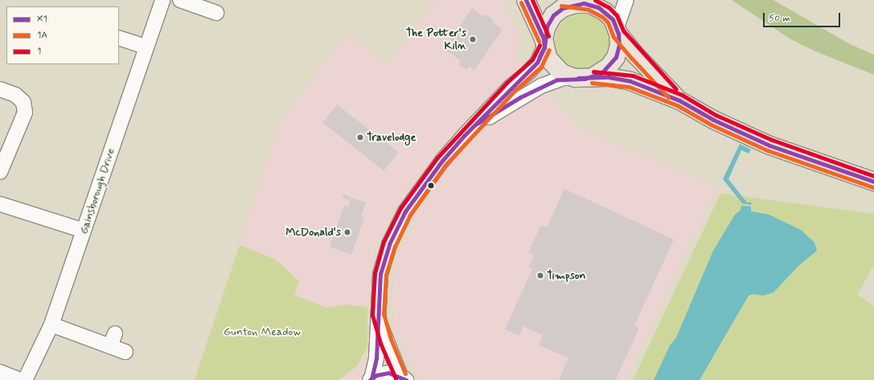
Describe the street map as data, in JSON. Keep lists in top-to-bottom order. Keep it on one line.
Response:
{"streets":{"street":["Gainsborough Drive"]},"parks":["Gunton Meadow"],"places":["The Potter's Kiln","Travelodge","McDonald's","Timpson"],"lines":["transit line X1","transit line 1","transit line 1A"],"legend":["X1","1A","1"],"scale_bar":"50 m"}
